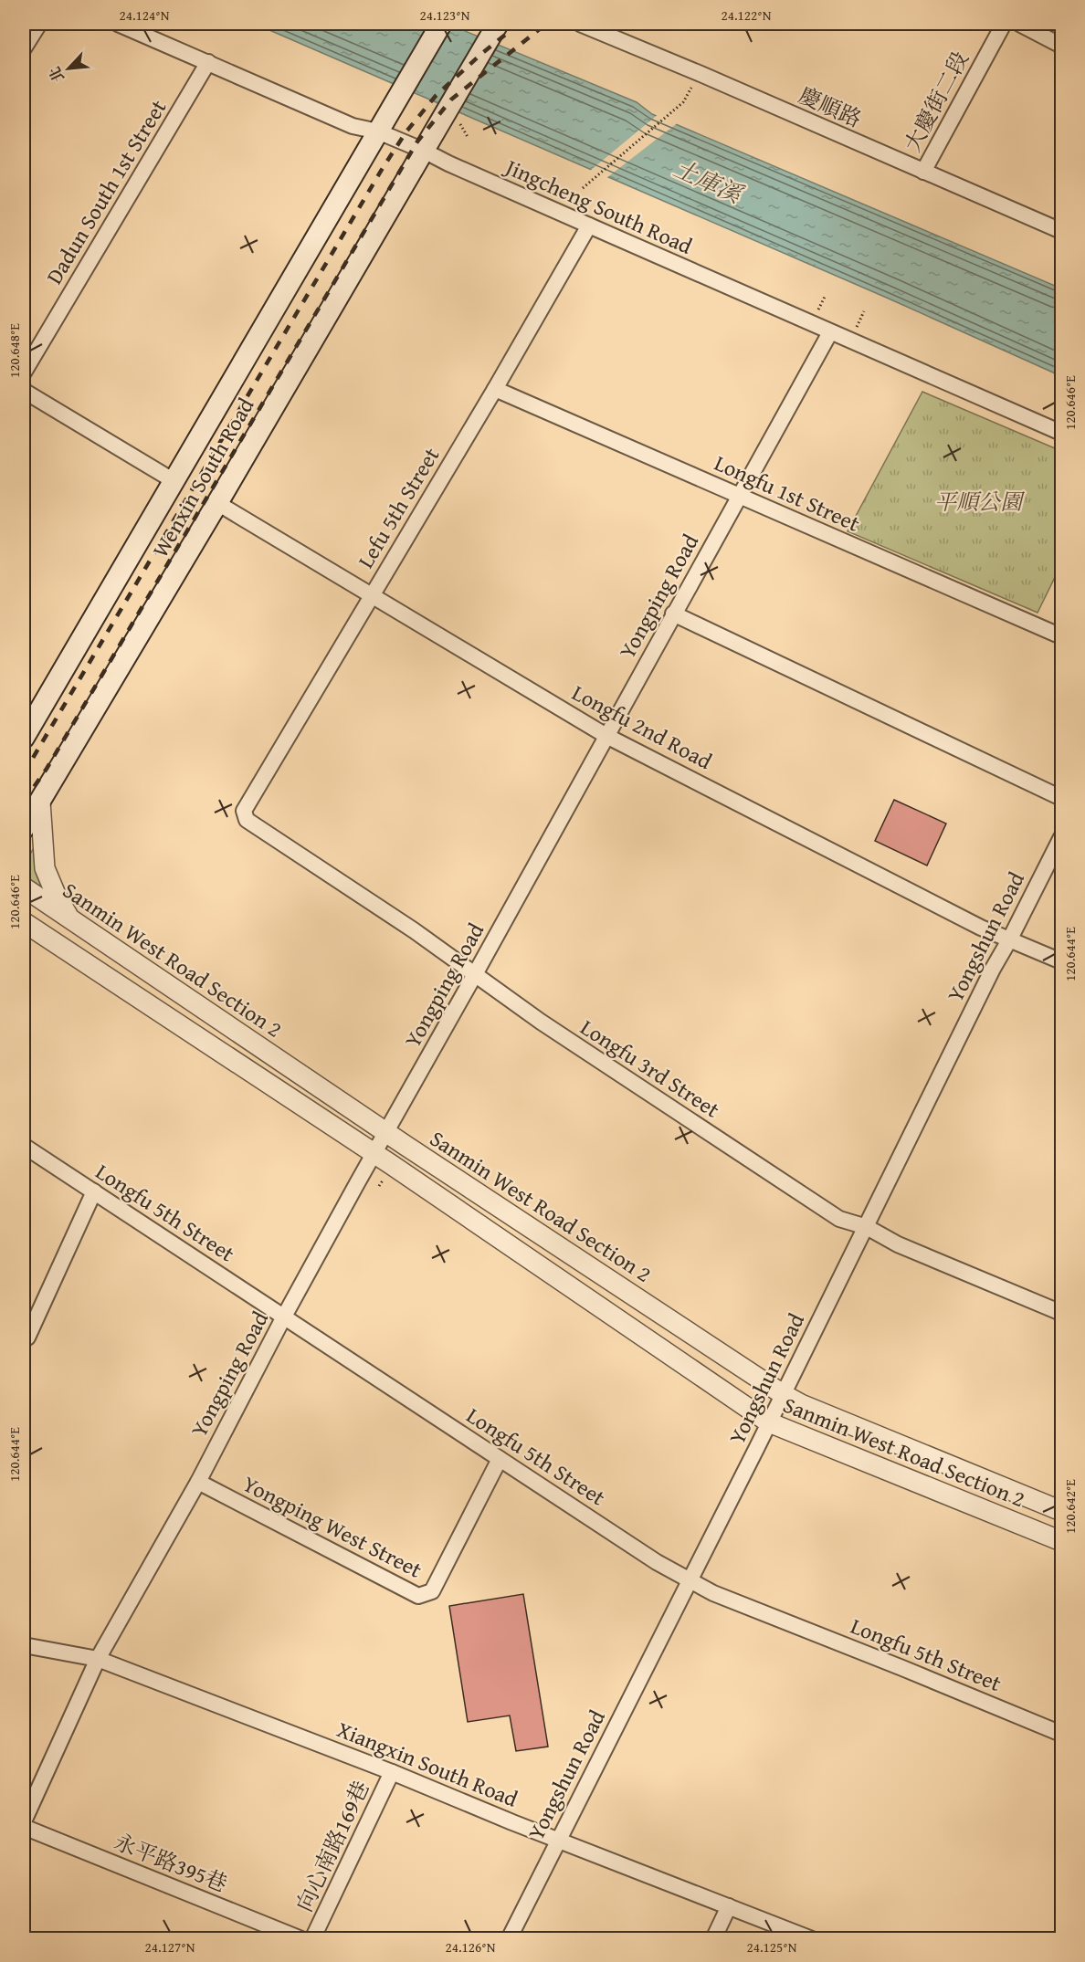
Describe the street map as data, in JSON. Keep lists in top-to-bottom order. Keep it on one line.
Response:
{"streets":{"main road":["Wenxin South Road"],"street":["大慶街二段","慶順路","Dadun South 1st Street","Jingcheng South Road","Longfu 1st Street","Lefu 5th Street","Yongping Road","Longfu 2nd Road","Yongshun Road","Sanmin West Road Section 2","Longfu 3rd Street","Longfu 5th Street","Yongping West Street","Xiangxin South Road","向心南路169巷","永平路395巷"]},"crossings":[["大慶街二段","慶順路"],["Dadun South 1st Street","Jingcheng South Road"],["Jingcheng South Road","Wenxin South Road"],["Jingcheng South Road","Lefu 5th Street"],["Jingcheng South Road","Yongping Road"],["Wenxin South Road","Longfu 2nd Road"],["Longfu 1st Street","Lefu 5th Street"],["Longfu 1st Street","Yongping Road"],["Lefu 5th Street","Longfu 2nd Road"],["Lefu 5th Street","Longfu 3rd Street"],["Yongping Road","Longfu 2nd Road"],["Yongping Road","Sanmin West Road Section 2"],["Yongping Road","Longfu 3rd Street"],["Yongping Road","Longfu 5th Street"],["Yongping Road","Yongping West Street"],["Yongping Road","Xiangxin South Road"],["Longfu 2nd Road","Yongshun Road"],["Yongshun Road","Sanmin West Road Section 2"],["Yongshun Road","Longfu 3rd Street"],["Yongshun Road","Longfu 5th Street"],["Yongshun Road","Xiangxin South Road"],["Longfu 5th Street","Yongping West Street"],["Xiangxin South Road","向心南路169巷"]],"water":["土庫溪"],"parks":["平順公園"],"north":"bottom left","coordinates":["24.124°N","24.123°N","24.122°N","120.648°E","120.646°E","120.644°E","120.642°E","24.127°N","24.126°N","24.125°N"]}
